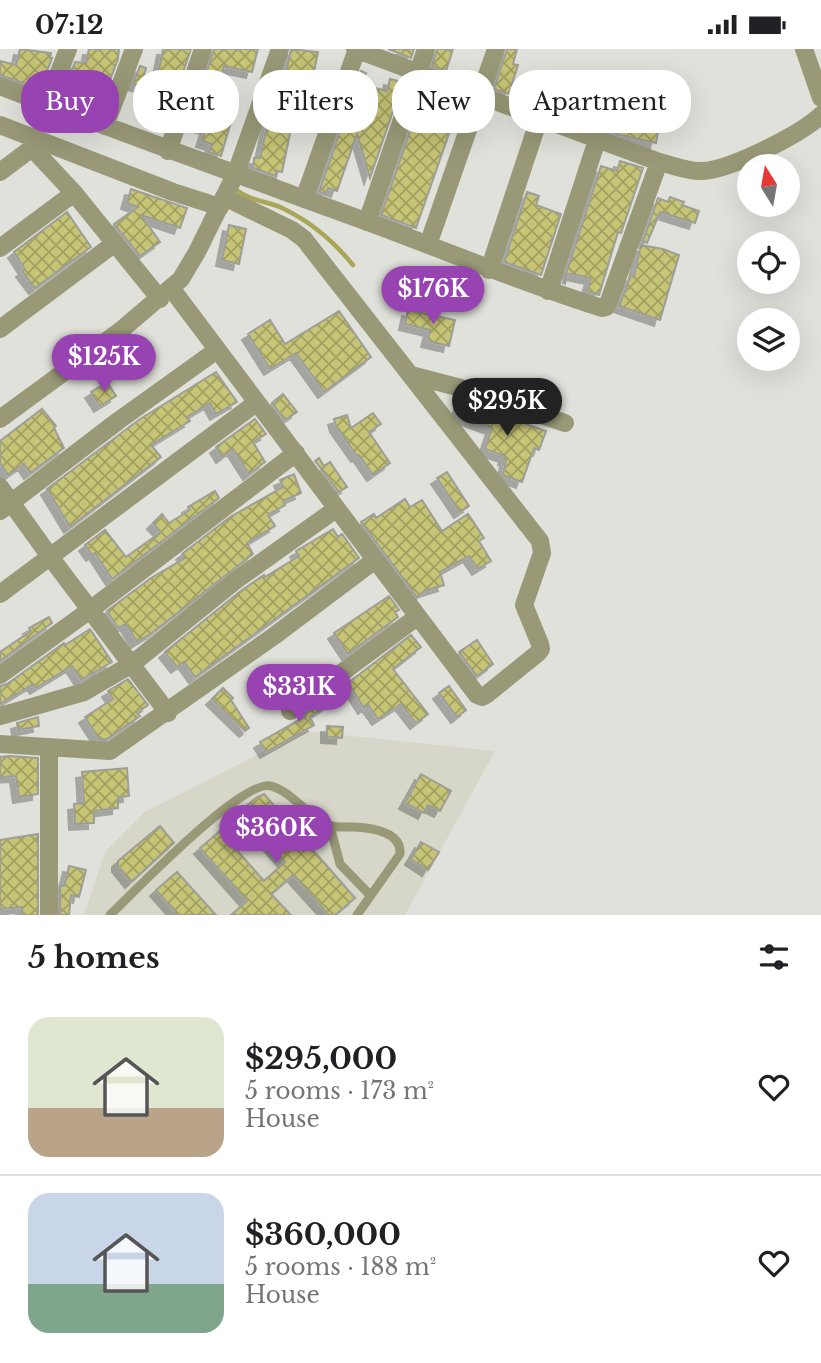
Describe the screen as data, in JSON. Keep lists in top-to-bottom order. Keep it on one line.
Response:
{"north":"top","page":{"status":"07:12","chip":["Buy","Rent","Filters","New","Apartment"],"price":["$176K","$125K","$295K","$331K","$360K"],"heading":"5 homes","list":[{"name":"$295,000","note":"5 rooms · 173 m² · House"},{"name":"$360,000","note":"5 rooms · 188 m² · House"}]}}
